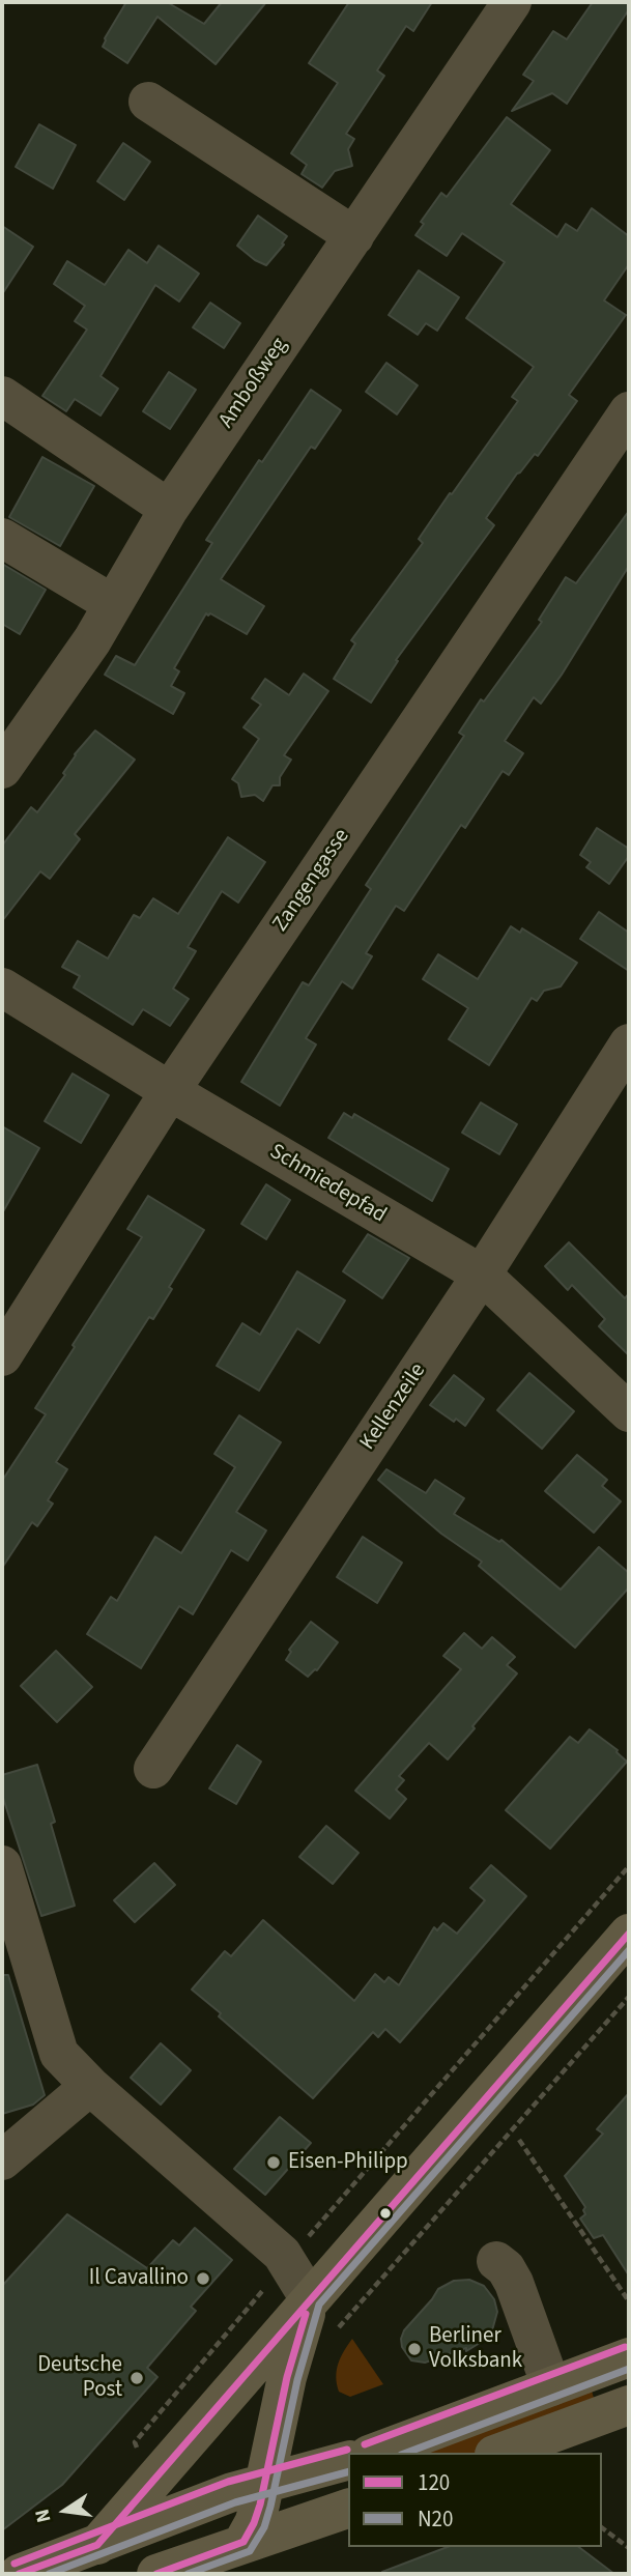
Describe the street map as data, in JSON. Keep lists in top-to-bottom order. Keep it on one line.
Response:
{"streets":{"street":["Amboßweg","Zangengasse","Schmiedepfad","Kellenzeile"]},"crossings":[["Zangengasse","Schmiedepfad"],["Schmiedepfad","Kellenzeile"]],"places":["Eisen-Philipp","Il Cavallino","Berliner Volksbank","Deutsche Post"],"lines":["transit line 120","transit line N20"],"legend":["120","N20"],"north":"left"}
